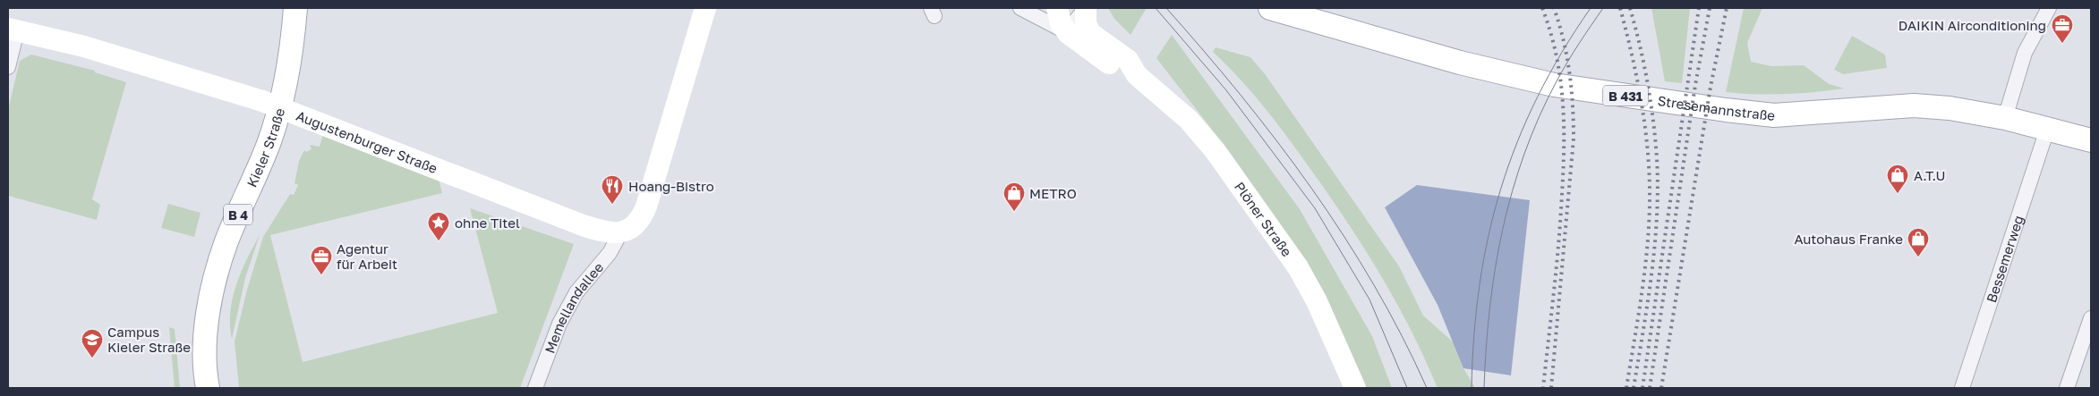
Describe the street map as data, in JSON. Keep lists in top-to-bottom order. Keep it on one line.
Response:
{"streets":{"main road":["B 431","Stresemannstraße","Kieler Straße","B 4"],"street":["Augustenburger Straße","Plöner Straße","Bessemerweg","Memellandallee"]},"crossings":[["Stresemannstraße","Bessemerweg"],["Augustenburger Straße","Kieler Straße"],["Augustenburger Straße","Memellandallee"]],"places":{"office":["DAIKIN Airconditioning","Agentur für Arbeit"],"shop":["A.T.U","METRO","Autohaus Franke"],"restaurant":["Hoang-Bistro"],"place":["ohne Titel"],"school or university":["Campus Kieler Straße"]}}
